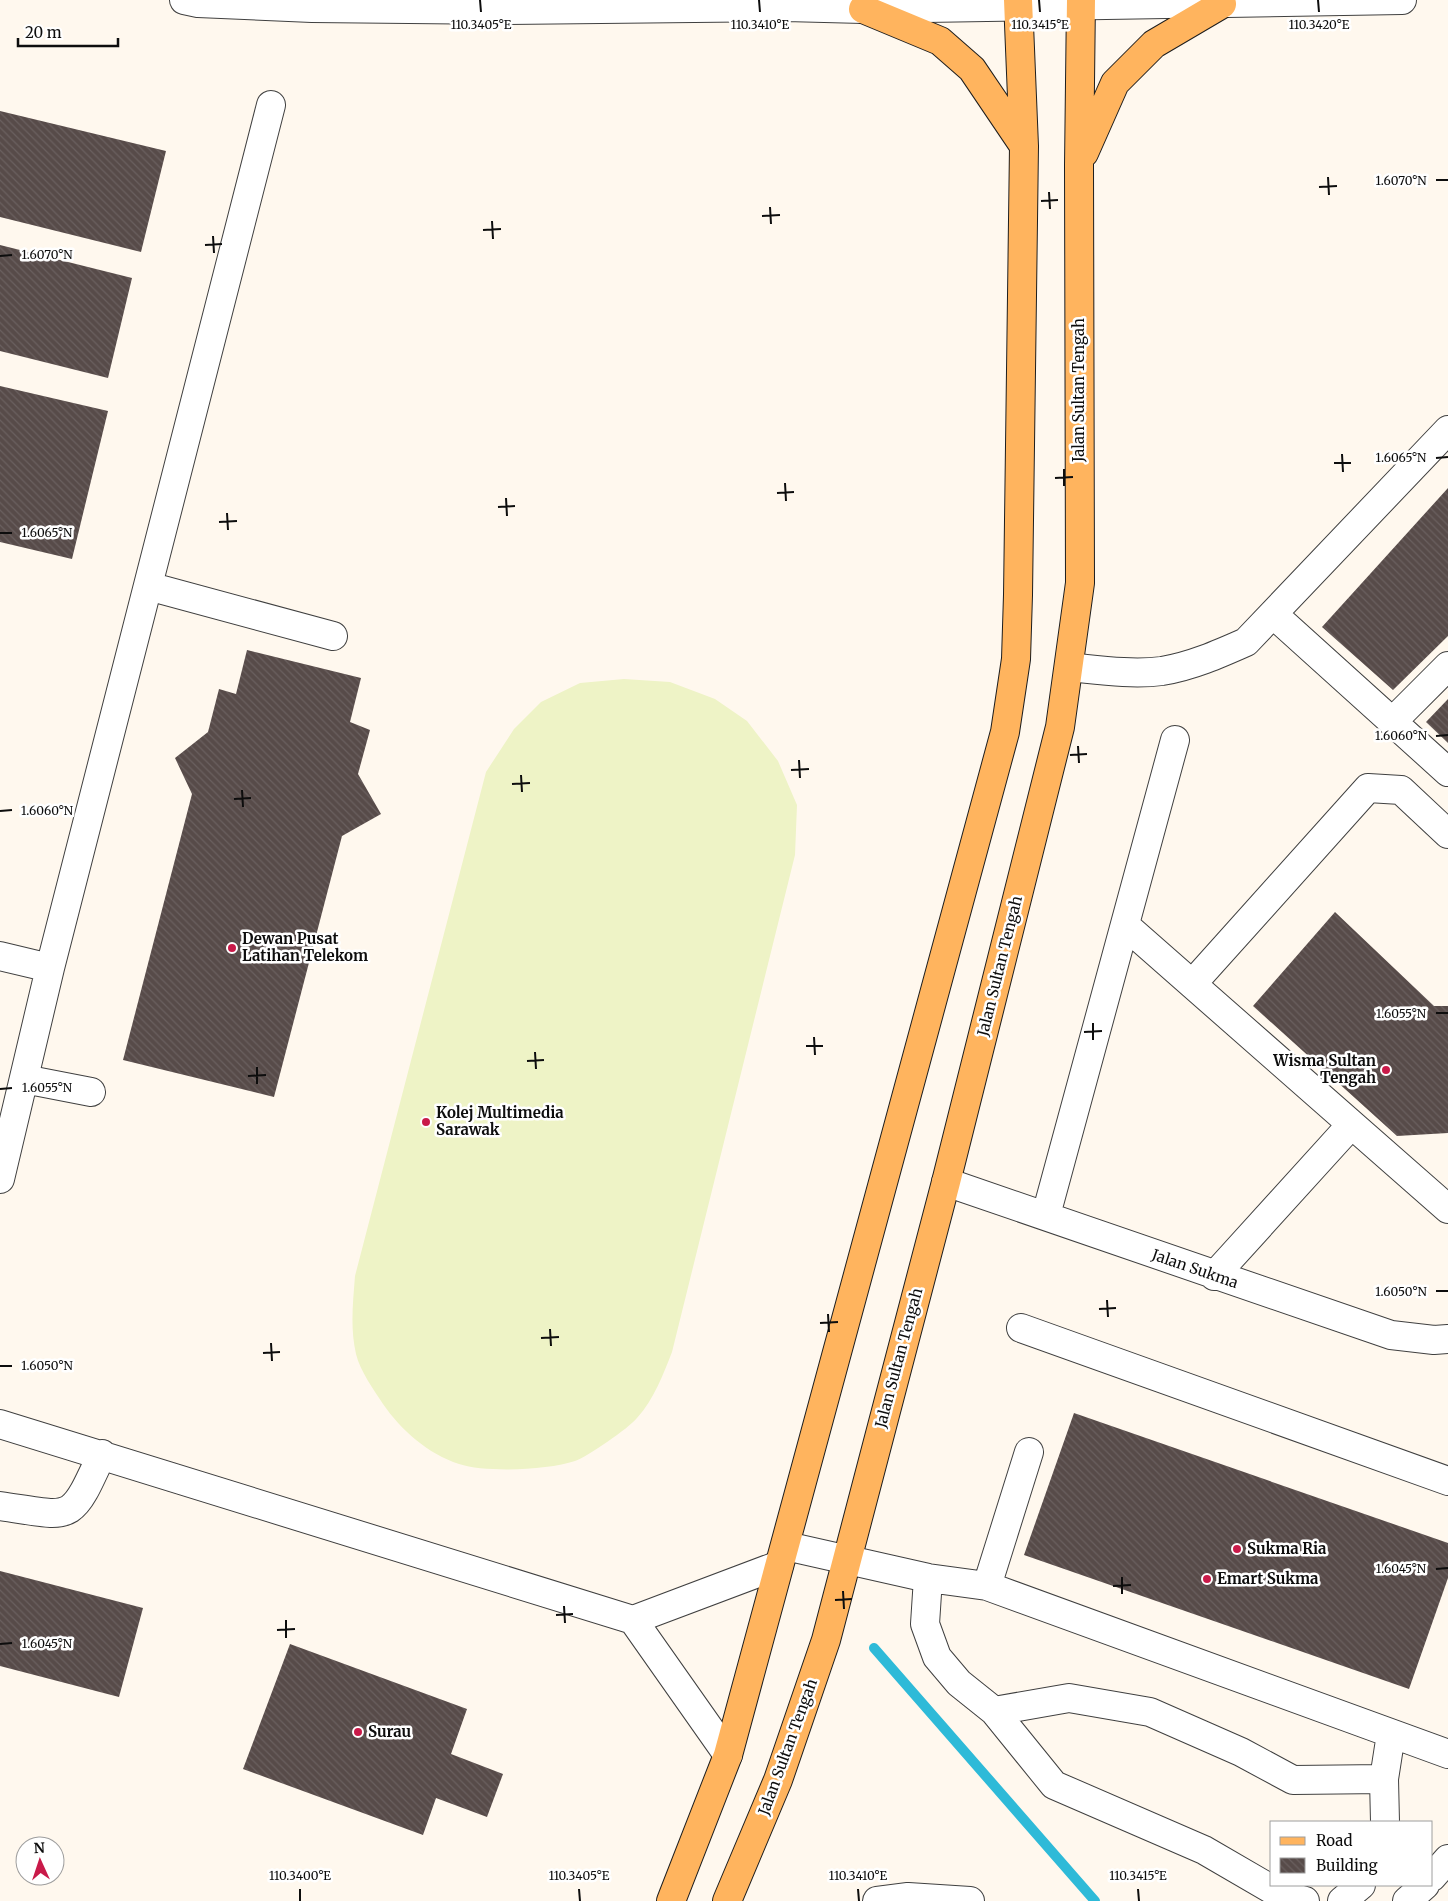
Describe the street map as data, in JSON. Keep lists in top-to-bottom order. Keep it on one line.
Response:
{"streets":{"main road":["Jalan Sultan Tengah"],"street":["Jalan Sukma"]},"crossings":[["Jalan Sultan Tengah","Jalan Sukma"]],"places":["Dewan Pusat Latihan Telekom","Wisma Sultan Tengah","Kolej Multimedia Sarawak","Sukma Ria","Emart Sukma","Surau"],"legend":["Road","Building"],"scale_bar":"20 m","north":"top","coordinates":["110.3405°E","110.3410°E","110.3415°E","110.3420°E","1.6070°N","1.6065°N","1.6060°N","1.6055°N","1.6050°N","1.6045°N","110.3400°E"]}
